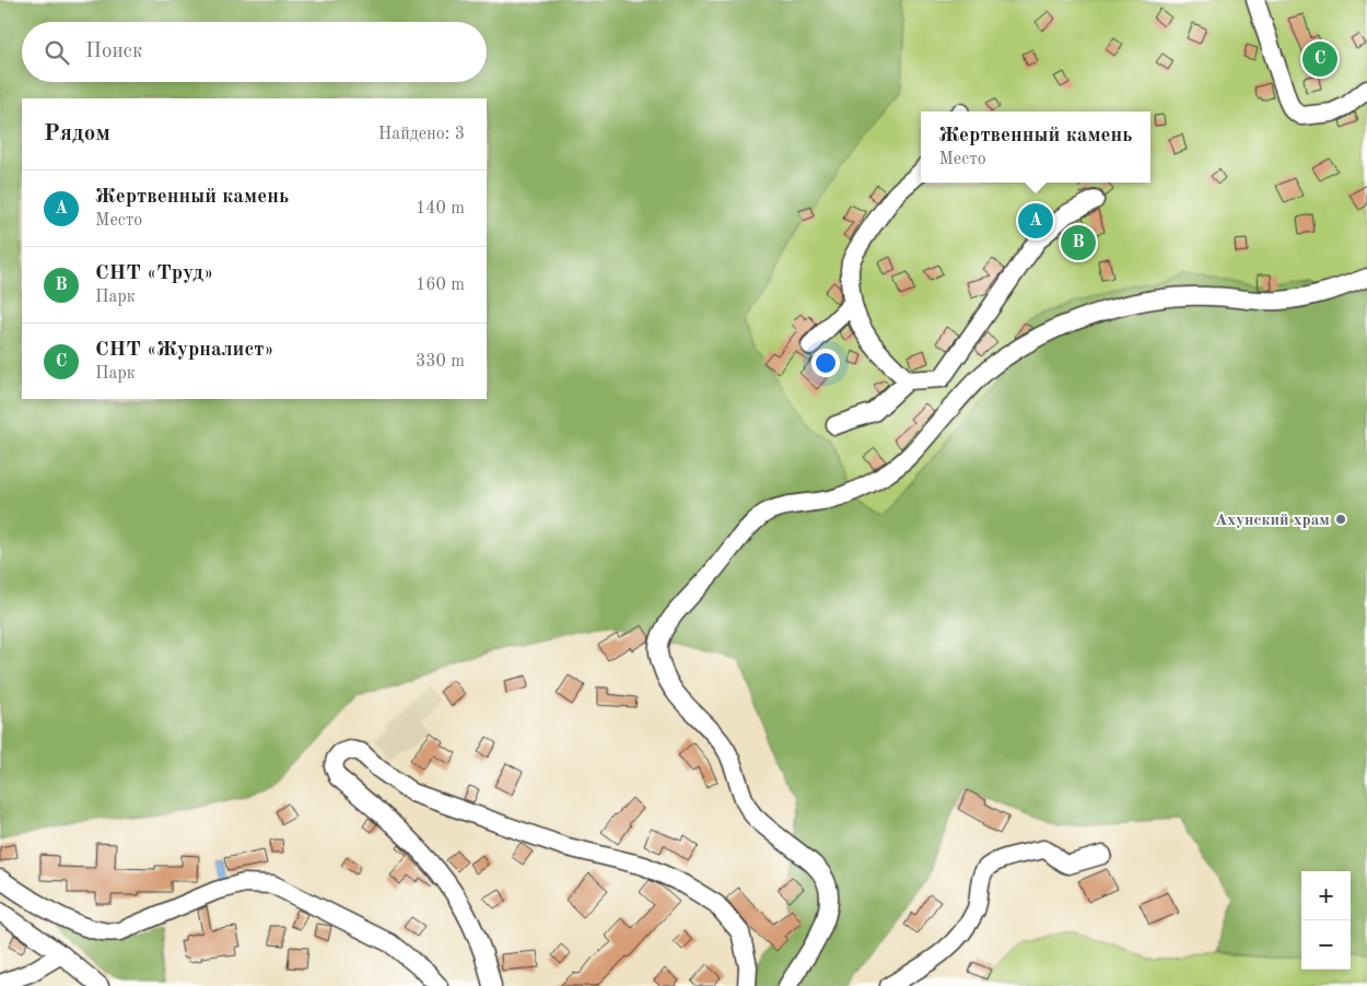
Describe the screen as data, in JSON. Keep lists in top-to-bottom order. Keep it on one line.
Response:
{"places":["Ахунский храм"],"page":{"search":"Поиск","pins":["C","A","B"],"heading":["Рядом","Найдено: 3"],"popup":["Жертвенный камень","Место"],"list":[{"mark":"A","name":"Жертвенный камень","note":"Место","value":"140 m"},{"mark":"B","name":"СНТ «Труд»","note":"Парк","value":"160 m"},{"mark":"C","name":"СНТ «Журналист»","note":"Парк","value":"330 m"}],"map_buttons":["+","−"]}}
